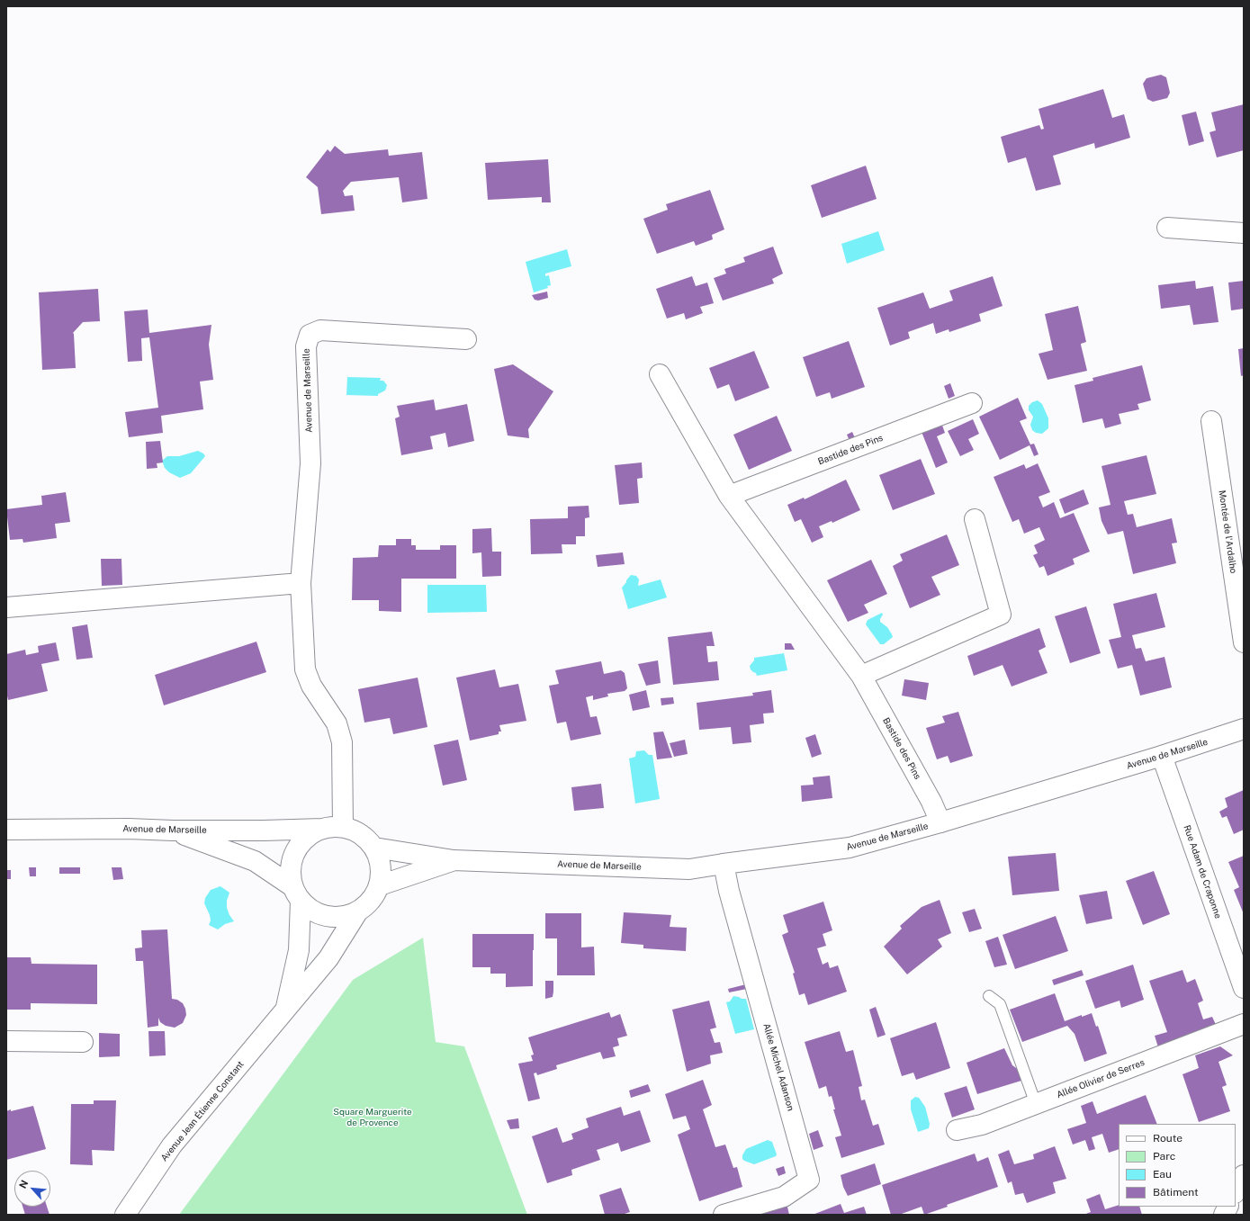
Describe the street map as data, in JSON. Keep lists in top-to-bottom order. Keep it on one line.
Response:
{"streets":{"street":["Avenue de Marseille","Bastide des Pins","Montée de l'Ardalho","Rue Adam de Craponne","Allée Michel Adanson","Allée Olivier de Serres","Avenue Jean Étienne Constant"]},"crossings":[["Avenue de Marseille","Bastide des Pins"],["Avenue de Marseille","Rue Adam de Craponne"],["Avenue de Marseille","Allée Michel Adanson"],["Avenue de Marseille","Avenue Jean Étienne Constant"]],"parks":["Square Marguerite de Provence"],"legend":["Route","Parc","Eau","Bâtiment"],"north":"top left"}
